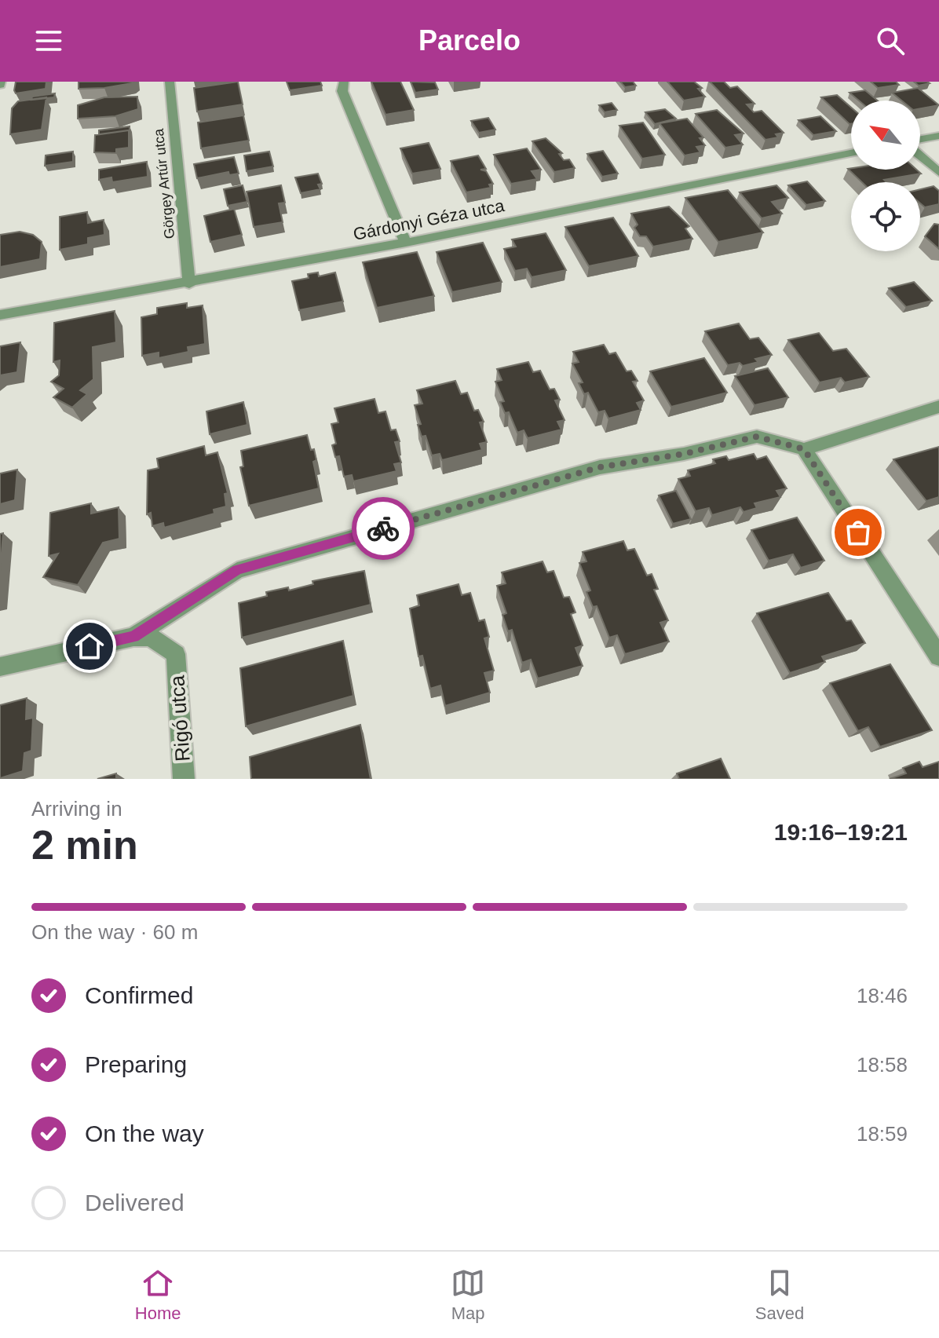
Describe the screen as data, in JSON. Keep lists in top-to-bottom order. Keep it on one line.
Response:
{"streets":{"street":["Görgey Artúr utca","Gárdonyi Géza utca","Rigó utca"]},"crossings":[["Görgey Artúr utca","Gárdonyi Géza utca"]],"north":"top left","page":{"header":"Parcelo","heading":["2 min","Arriving in","19:16–19:21"],"bar":"On the way · 60 m","list":[["Confirmed","18:46"],["Preparing","18:58"],["On the way","18:59"],"Delivered"],"tabs":["Home","Map","Saved"]}}
